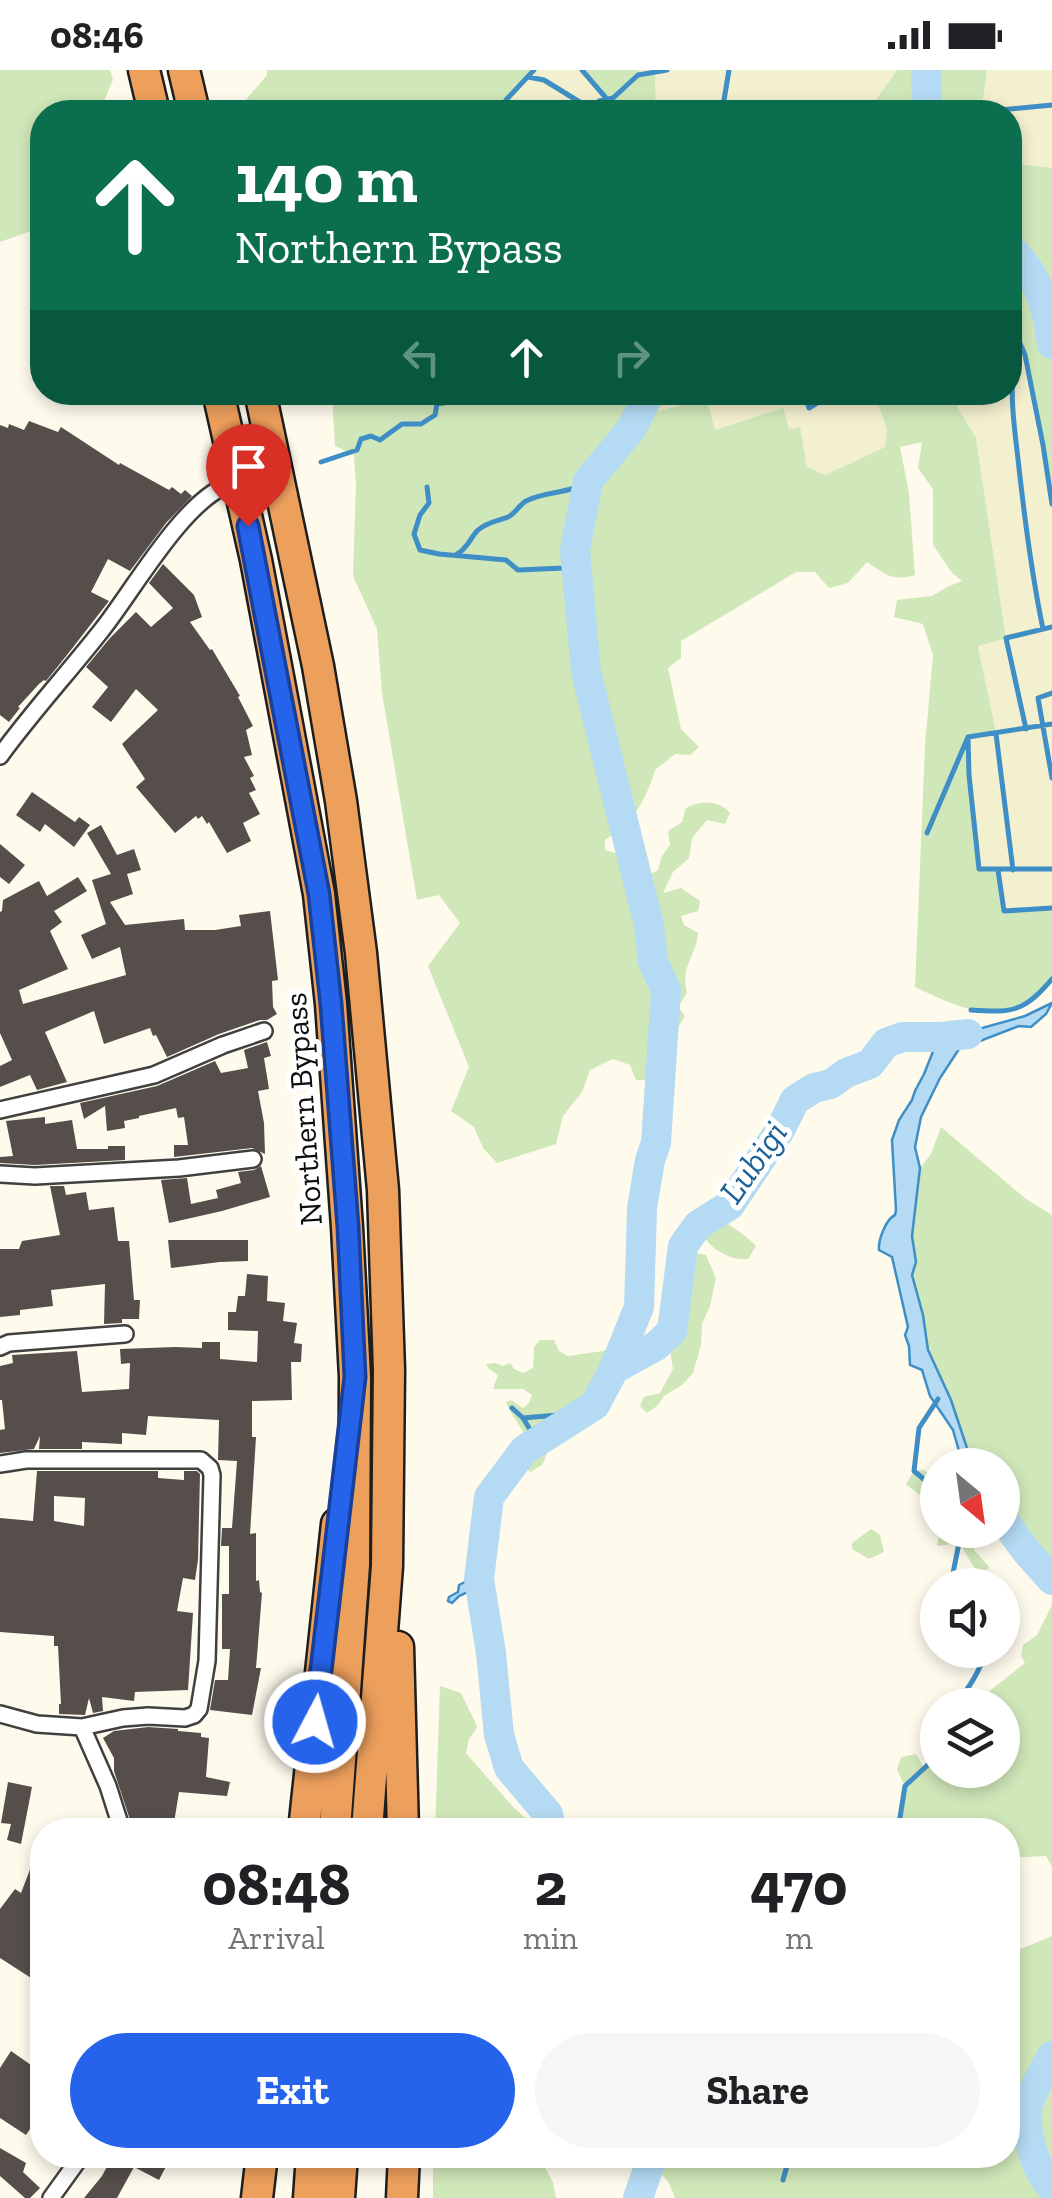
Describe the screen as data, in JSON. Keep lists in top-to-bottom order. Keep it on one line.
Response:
{"streets":{"highway":["Northern Bypass"]},"water":["Lubigi"],"north":"bottom right","page":{"status":"08:46","turn":["140 m","Northern Bypass"],"eta":["08:48","Arrival","2","min","470","m"],"buttons":["Exit","Share"]}}
